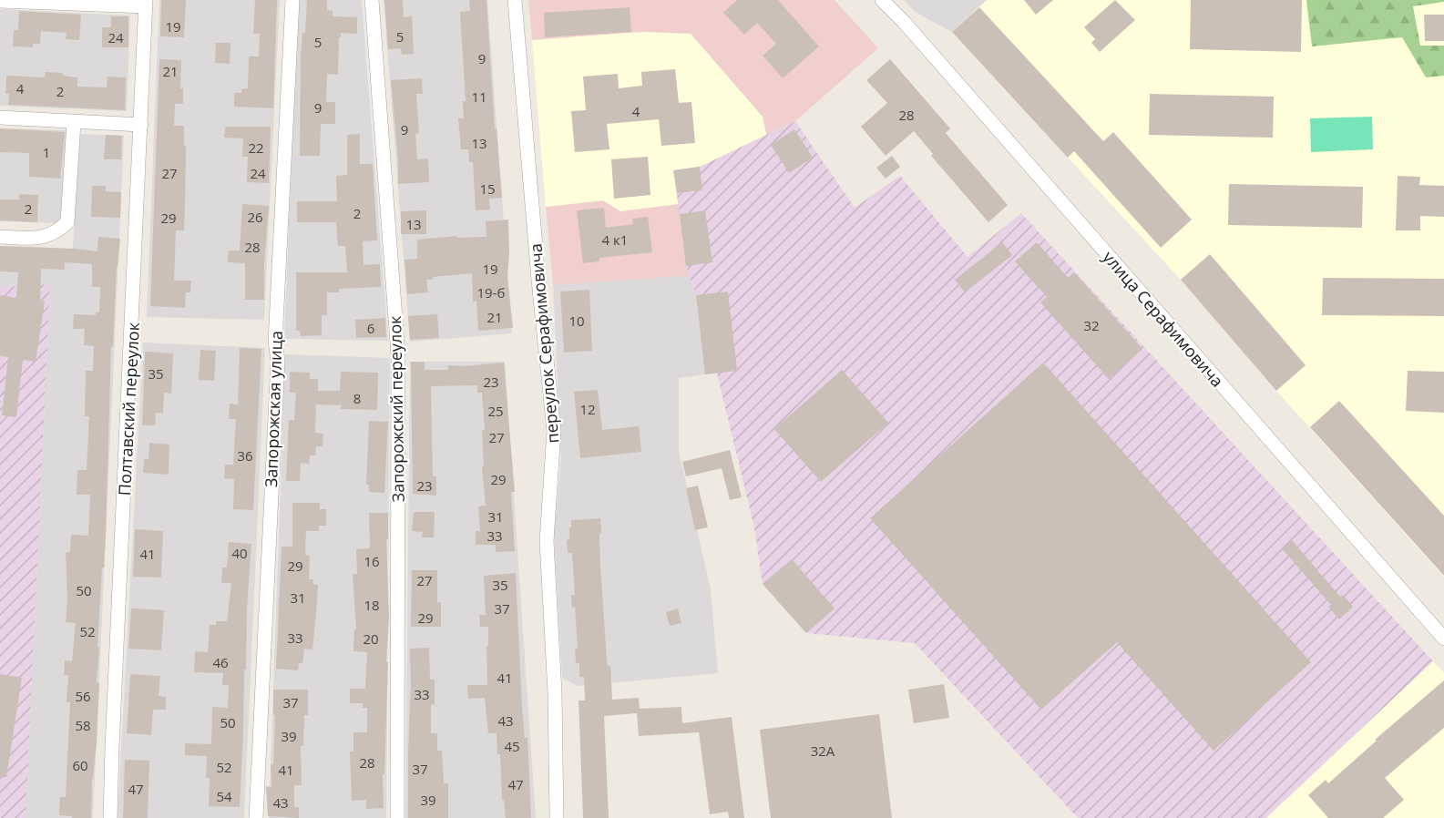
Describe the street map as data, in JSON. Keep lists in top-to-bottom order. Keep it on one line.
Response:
{"streets":{"street":["улица Серафимовича","переулок Серафимовича","Полтавский переулок","Запорожская улица","Запорожский переулок"]},"house_numbers":["19","5","24","5","9","21","4","2","11","9","4","28","9","13","22","1","27","24","15","2","2","26","29","13","4 к1","28","19","19-б","21","10","32","6","35","23","8","12","25","27","36","29","23","31","33","40","41","16","29","27","35","50","31","18","37","29","52","33","20","46","41","33","56","37","43","50","58","39","45","32А","28","60","52","37","41","47","47","54","39","43"]}
